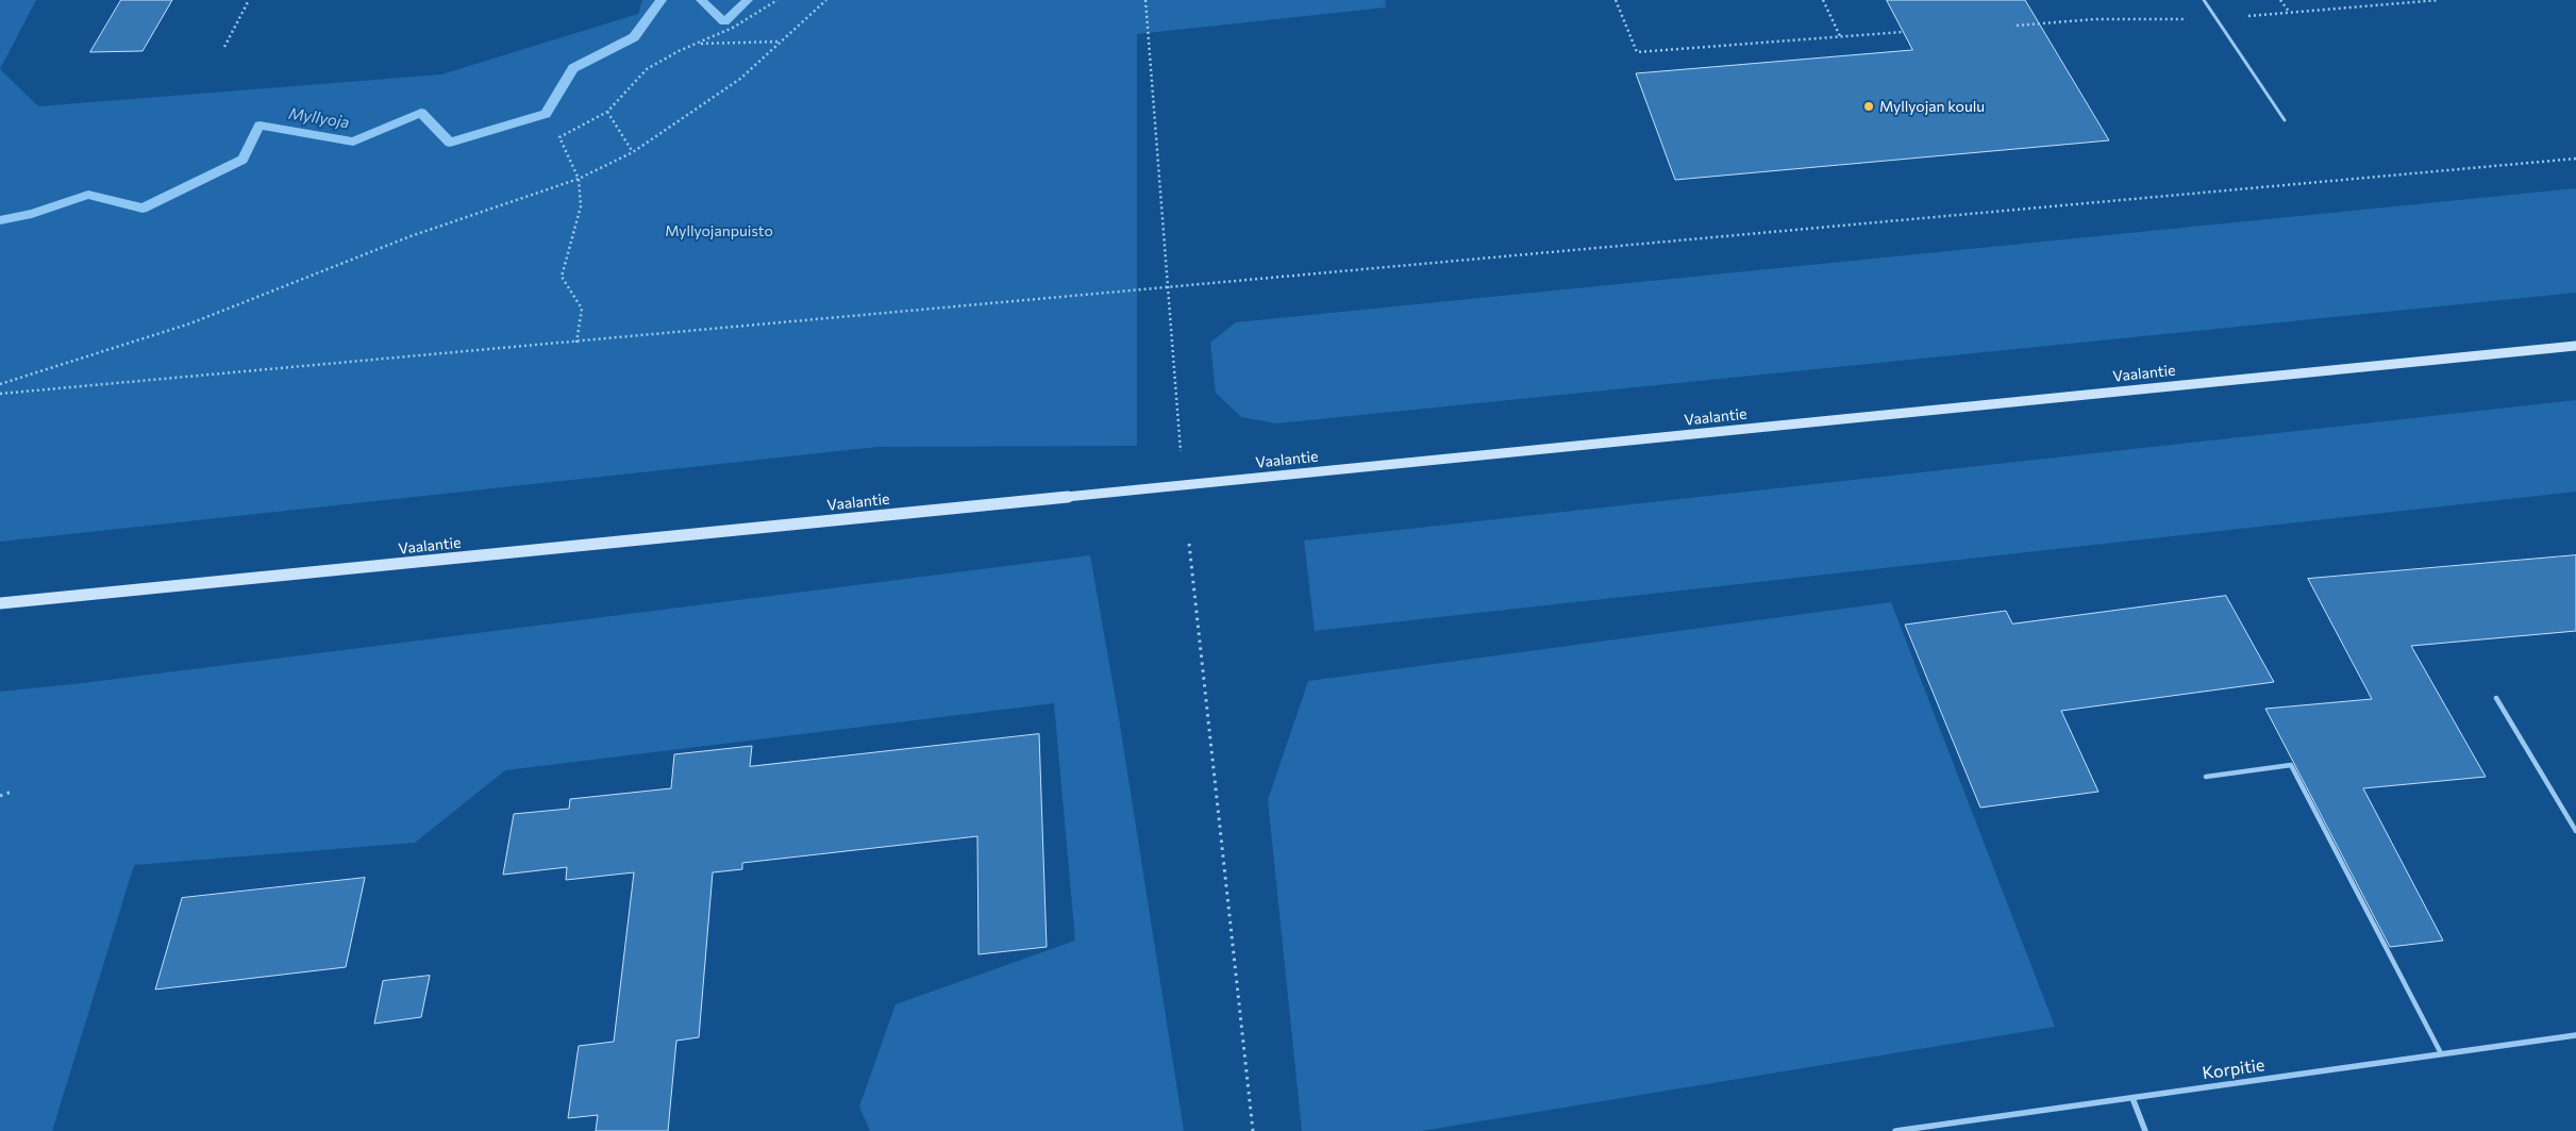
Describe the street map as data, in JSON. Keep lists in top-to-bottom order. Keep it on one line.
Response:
{"streets":{"street":["Vaalantie","Korpitie"]},"water":["Myllyoja"],"parks":["Myllyojanpuisto"],"places":["Myllyojan koulu"]}
